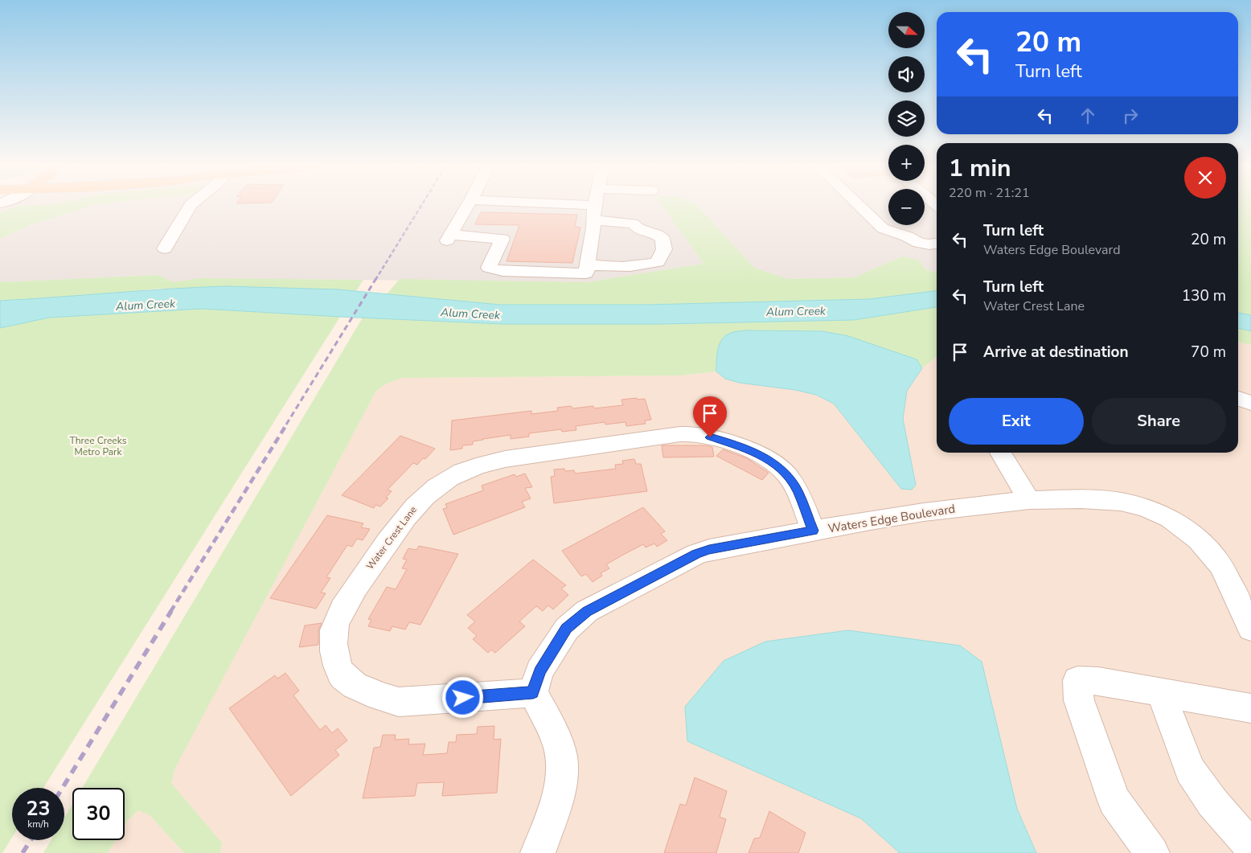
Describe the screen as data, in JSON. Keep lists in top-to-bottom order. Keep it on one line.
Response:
{"streets":{"street":["Waters Edge Boulevard","Water Crest Lane"]},"crossings":[["Waters Edge Boulevard","Water Crest Lane"]],"water":["Alum Creek"],"parks":["Three Creeks Metro Park"],"north":"right","page":{"map_buttons":["+","−"],"turn":["20 m","Turn left"],"heading":["1 min","220 m · 21:21"],"list":[{"name":"Turn left","note":"Waters Edge Boulevard","value":"20 m"},{"name":"Turn left","note":"Water Crest Lane","value":"130 m"},{"name":"Arrive at destination","value":"70 m"}],"buttons":["Exit","Share"],"speed":"23 km/h","limit":"30"}}
